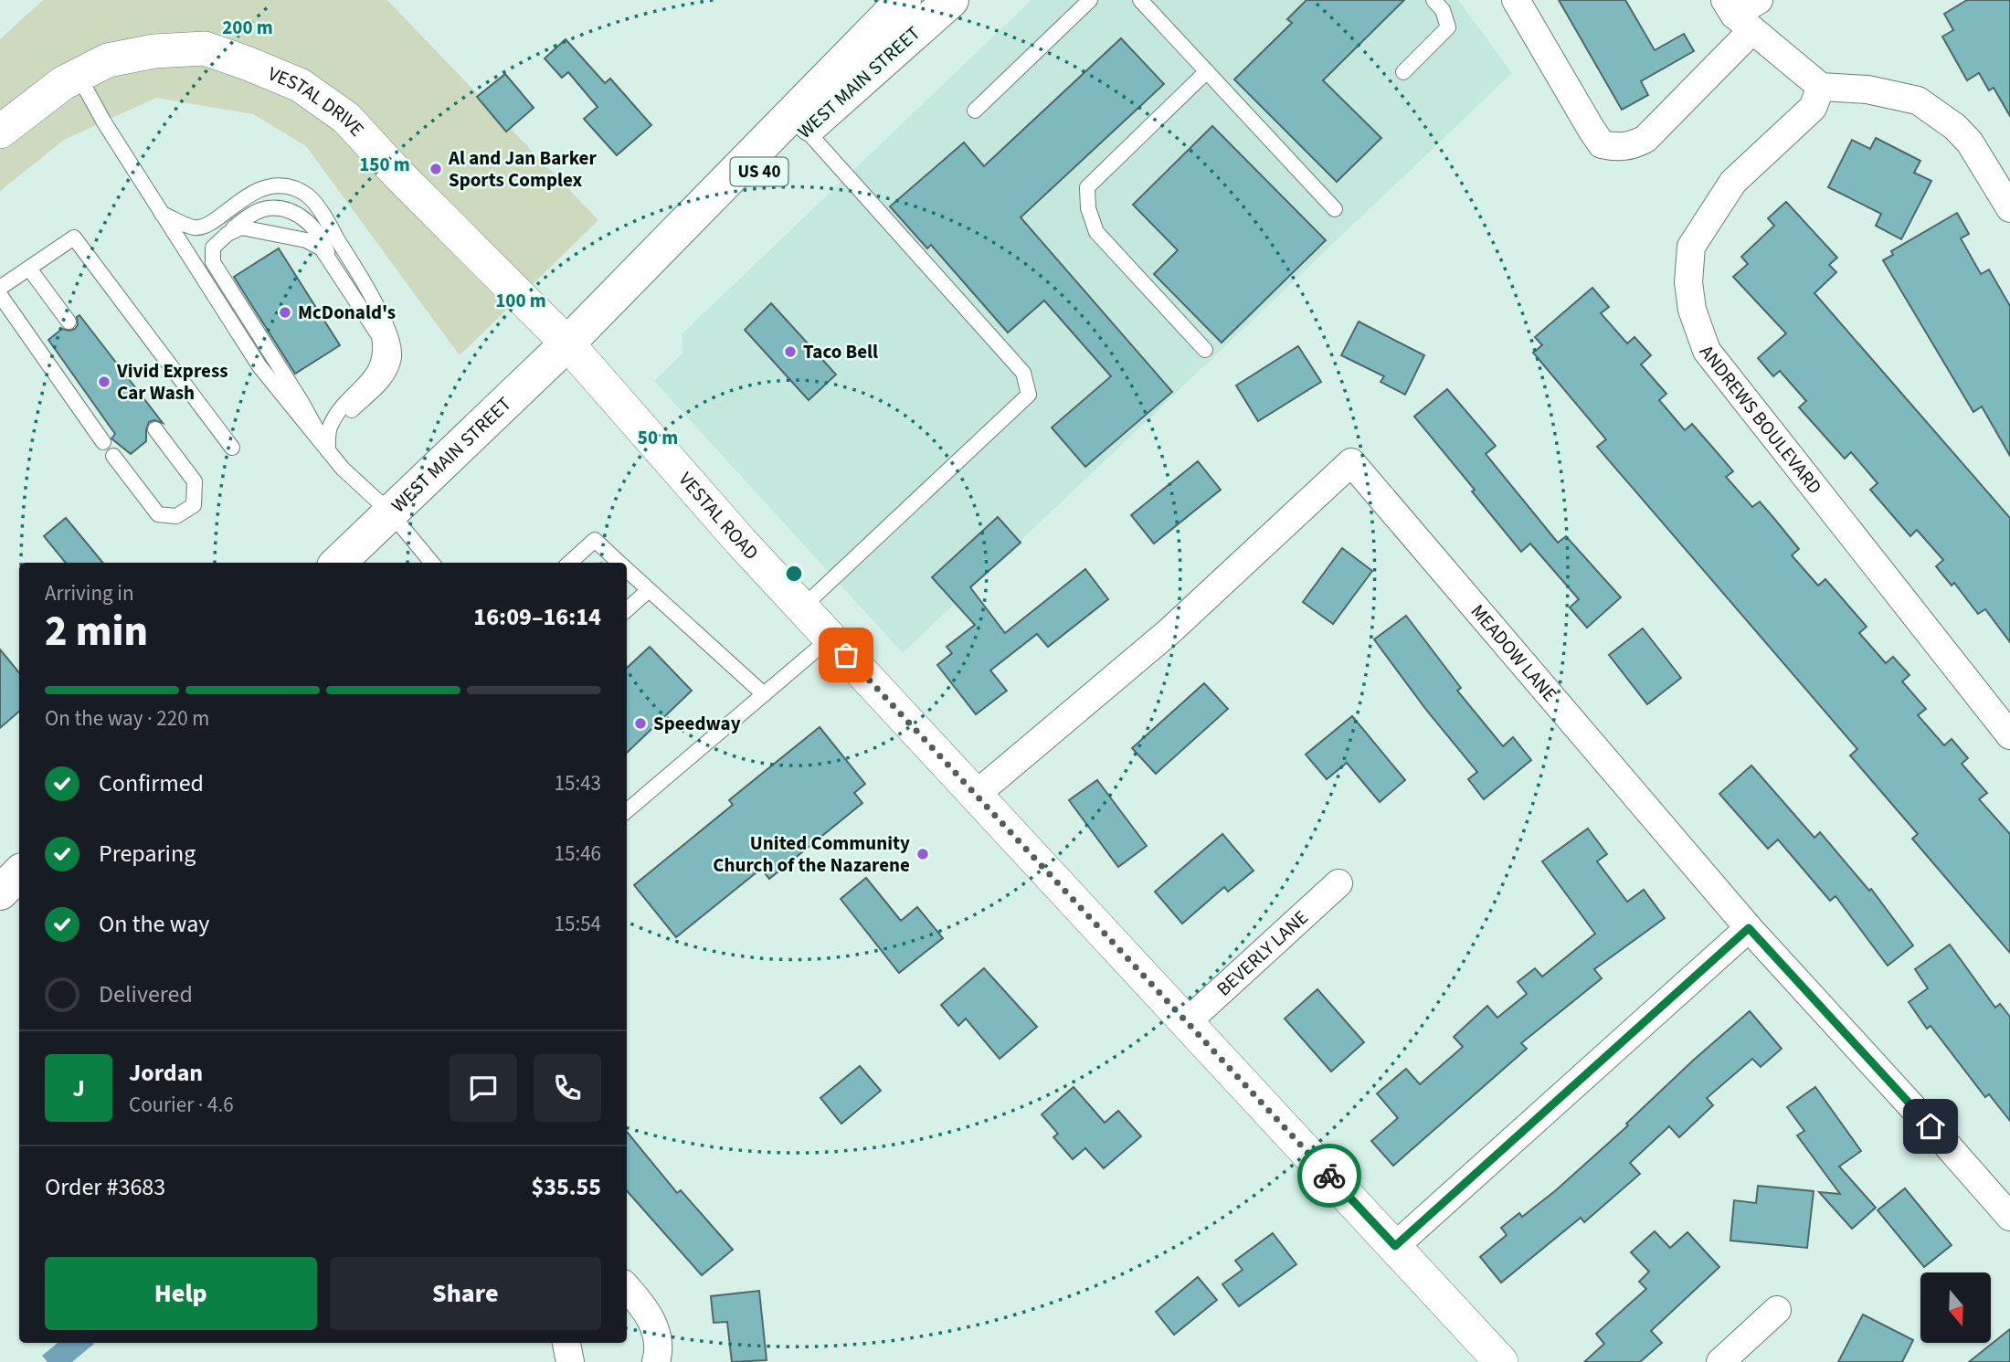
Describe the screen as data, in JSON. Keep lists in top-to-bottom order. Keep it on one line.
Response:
{"streets":{"main road":["WEST MAIN STREET","US 40"],"street":["VESTAL DRIVE","ANDREWS BOULEVARD","VESTAL ROAD","MEADOW LANE","BEVERLY LANE"]},"crossings":[["WEST MAIN STREET","VESTAL DRIVE"],["WEST MAIN STREET","VESTAL ROAD"],["VESTAL DRIVE","VESTAL ROAD"],["VESTAL ROAD","MEADOW LANE"],["VESTAL ROAD","BEVERLY LANE"]],"places":["Al and Jan Barker Sports Complex","McDonald's","Taco Bell","Vivid Express Car Wash","Speedway","United Community Church of the Nazarene"],"north":"bottom","page":{"heading":["2 min","Arriving in","16:09–16:14"],"panel":["Jordan","Courier · 4.6","Order #3683","$35.55"],"bar":"On the way · 220 m","list":[["Confirmed","15:43"],["Preparing","15:46"],["On the way","15:54"],"Delivered"],"round":"J","buttons":["Help","Share"]},"rings":["200 m","150 m","100 m","50 m"]}
